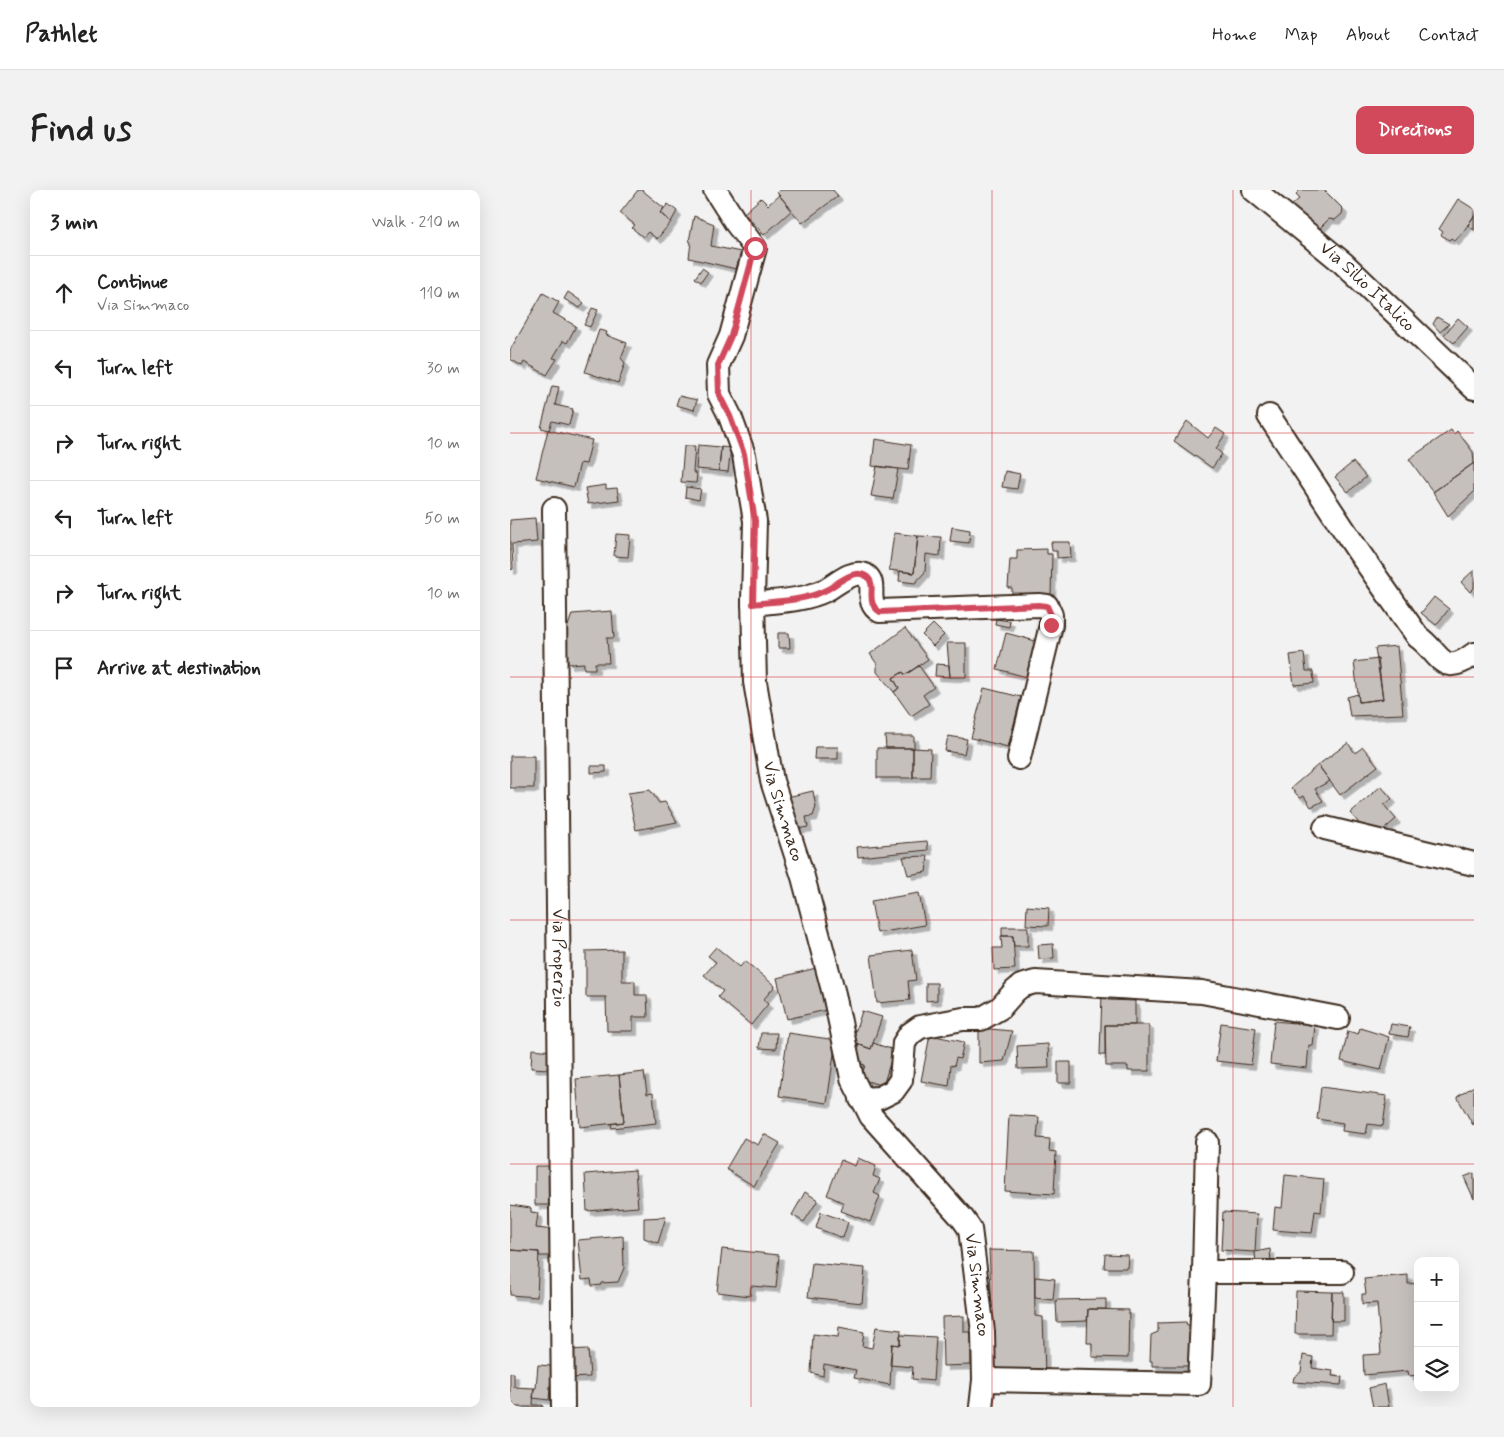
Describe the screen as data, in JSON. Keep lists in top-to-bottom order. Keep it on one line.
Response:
{"streets":{"street":["Via Silio Italico","Via Simmaco","Via Properzio"]},"page":{"header":"Pathlet","nav":["Home","Map","About","Contact"],"buttons":"Directions","title":"Find us","heading":["3 min","Walk · 210 m"],"list":[["Continue","Via Simmaco","110 m"],["Turn left","30 m"],["Turn right","10 m"],["Turn left","50 m"],["Turn right","10 m"],"Arrive at destination"],"map_buttons":["+","−"]}}
